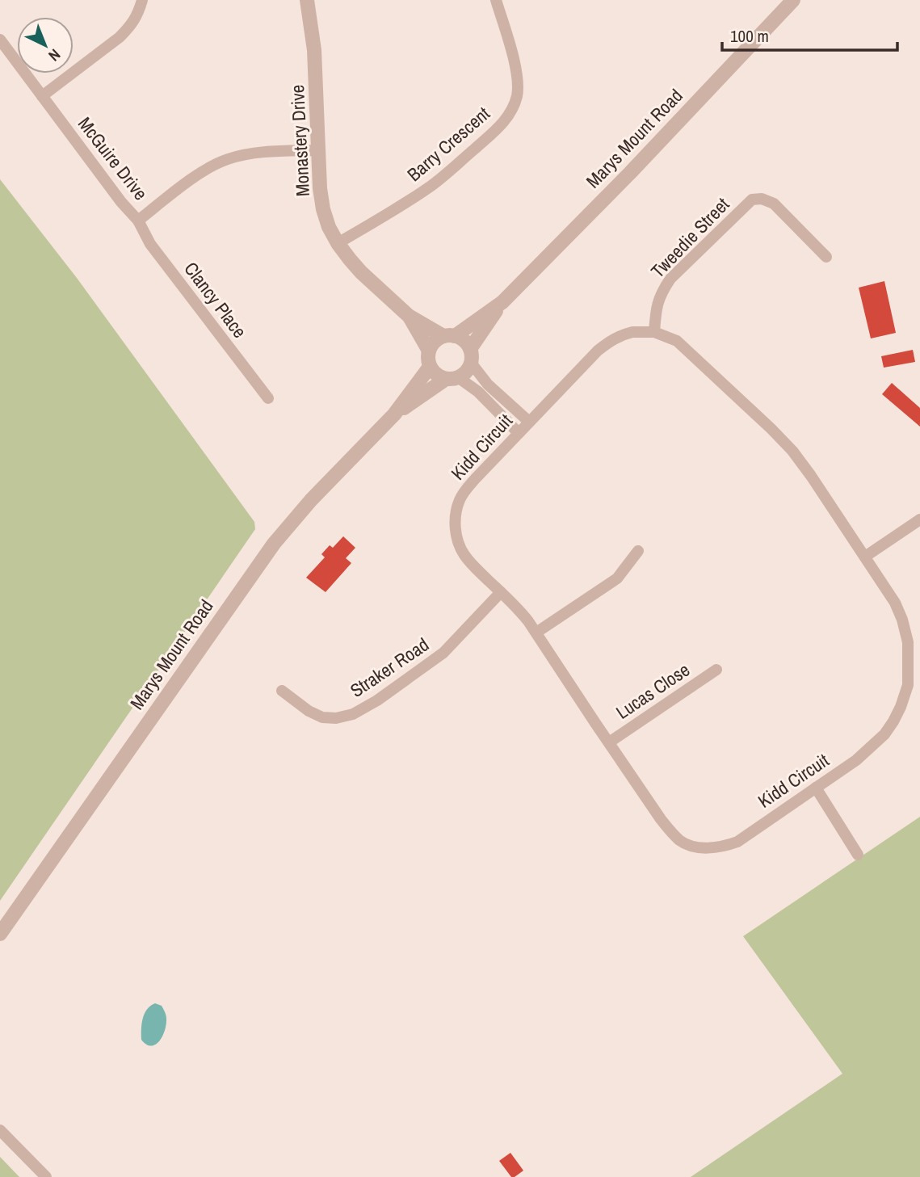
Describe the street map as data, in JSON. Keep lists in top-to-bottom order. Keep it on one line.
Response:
{"streets":{"street":["Marys Mount Road","Monastery Drive","Barry Crescent","McGuire Drive","Tweedie Street","Clancy Place","Kidd Circuit","Straker Road","Lucas Close"]},"crossings":[["Marys Mount Road","Monastery Drive"],["Monastery Drive","Barry Crescent"],["Monastery Drive","McGuire Drive"],["McGuire Drive","Clancy Place"],["Tweedie Street","Kidd Circuit"],["Kidd Circuit","Straker Road"],["Kidd Circuit","Lucas Close"]],"scale_bar":"100 m","north":"bottom right"}
